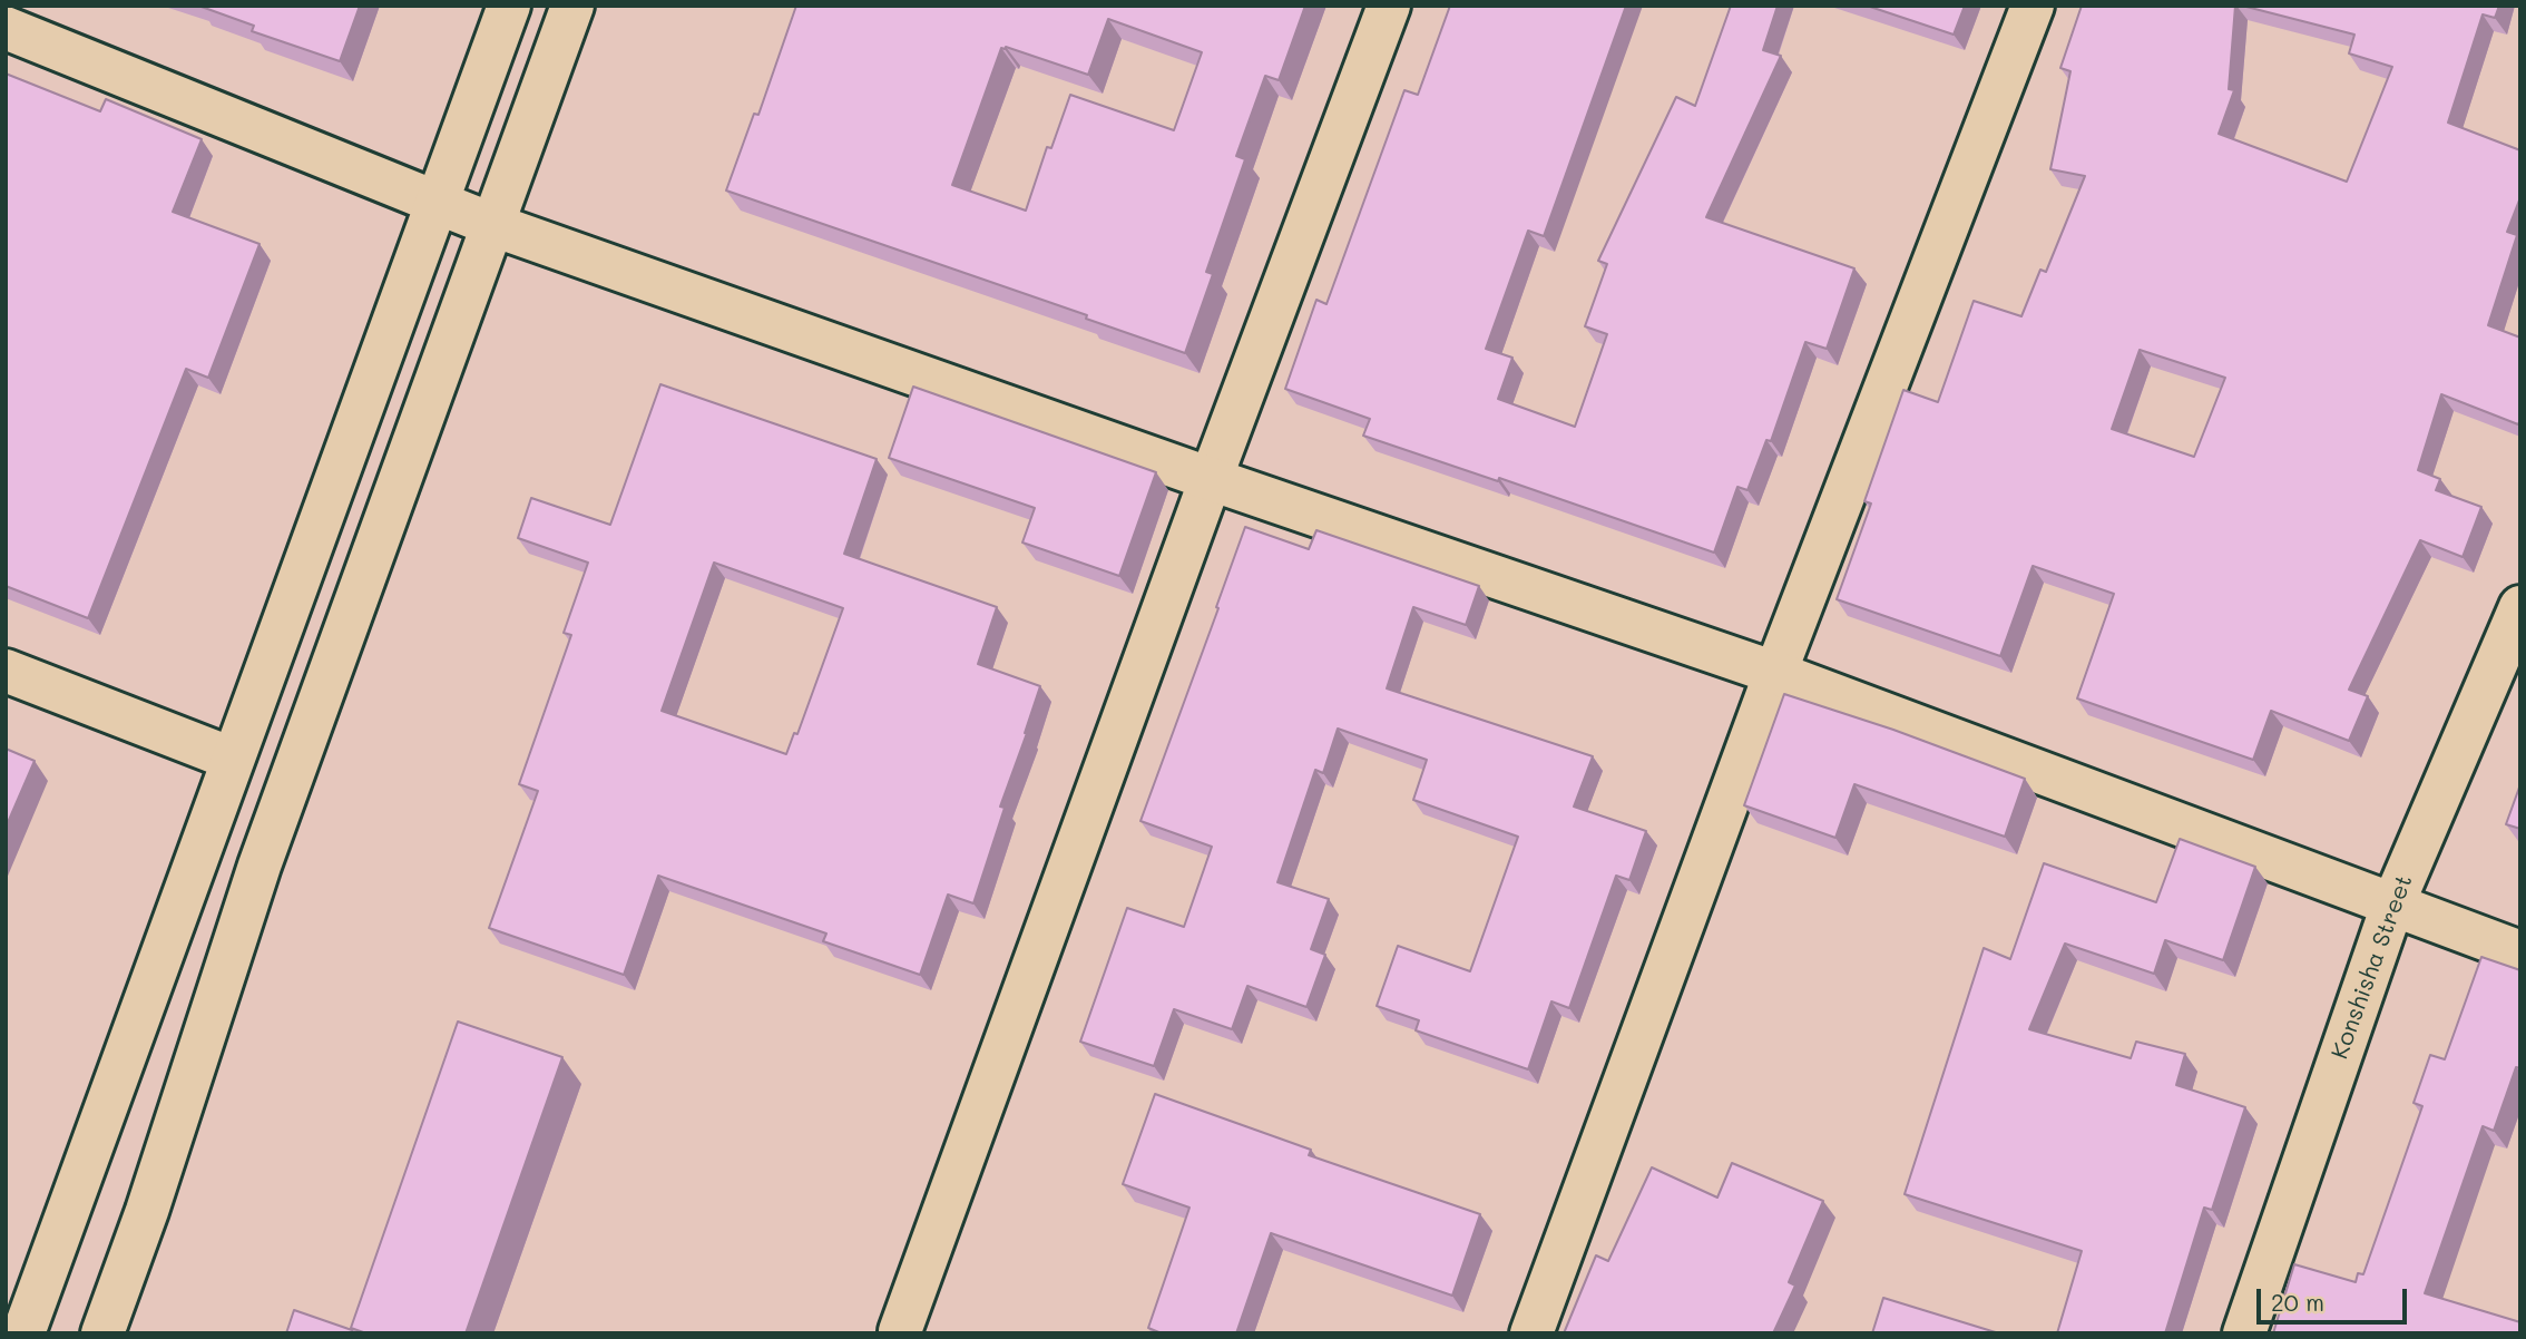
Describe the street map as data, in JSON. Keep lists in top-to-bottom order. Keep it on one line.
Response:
{"streets":{"street":["Konshisha Street"]},"scale_bar":"20 m"}
